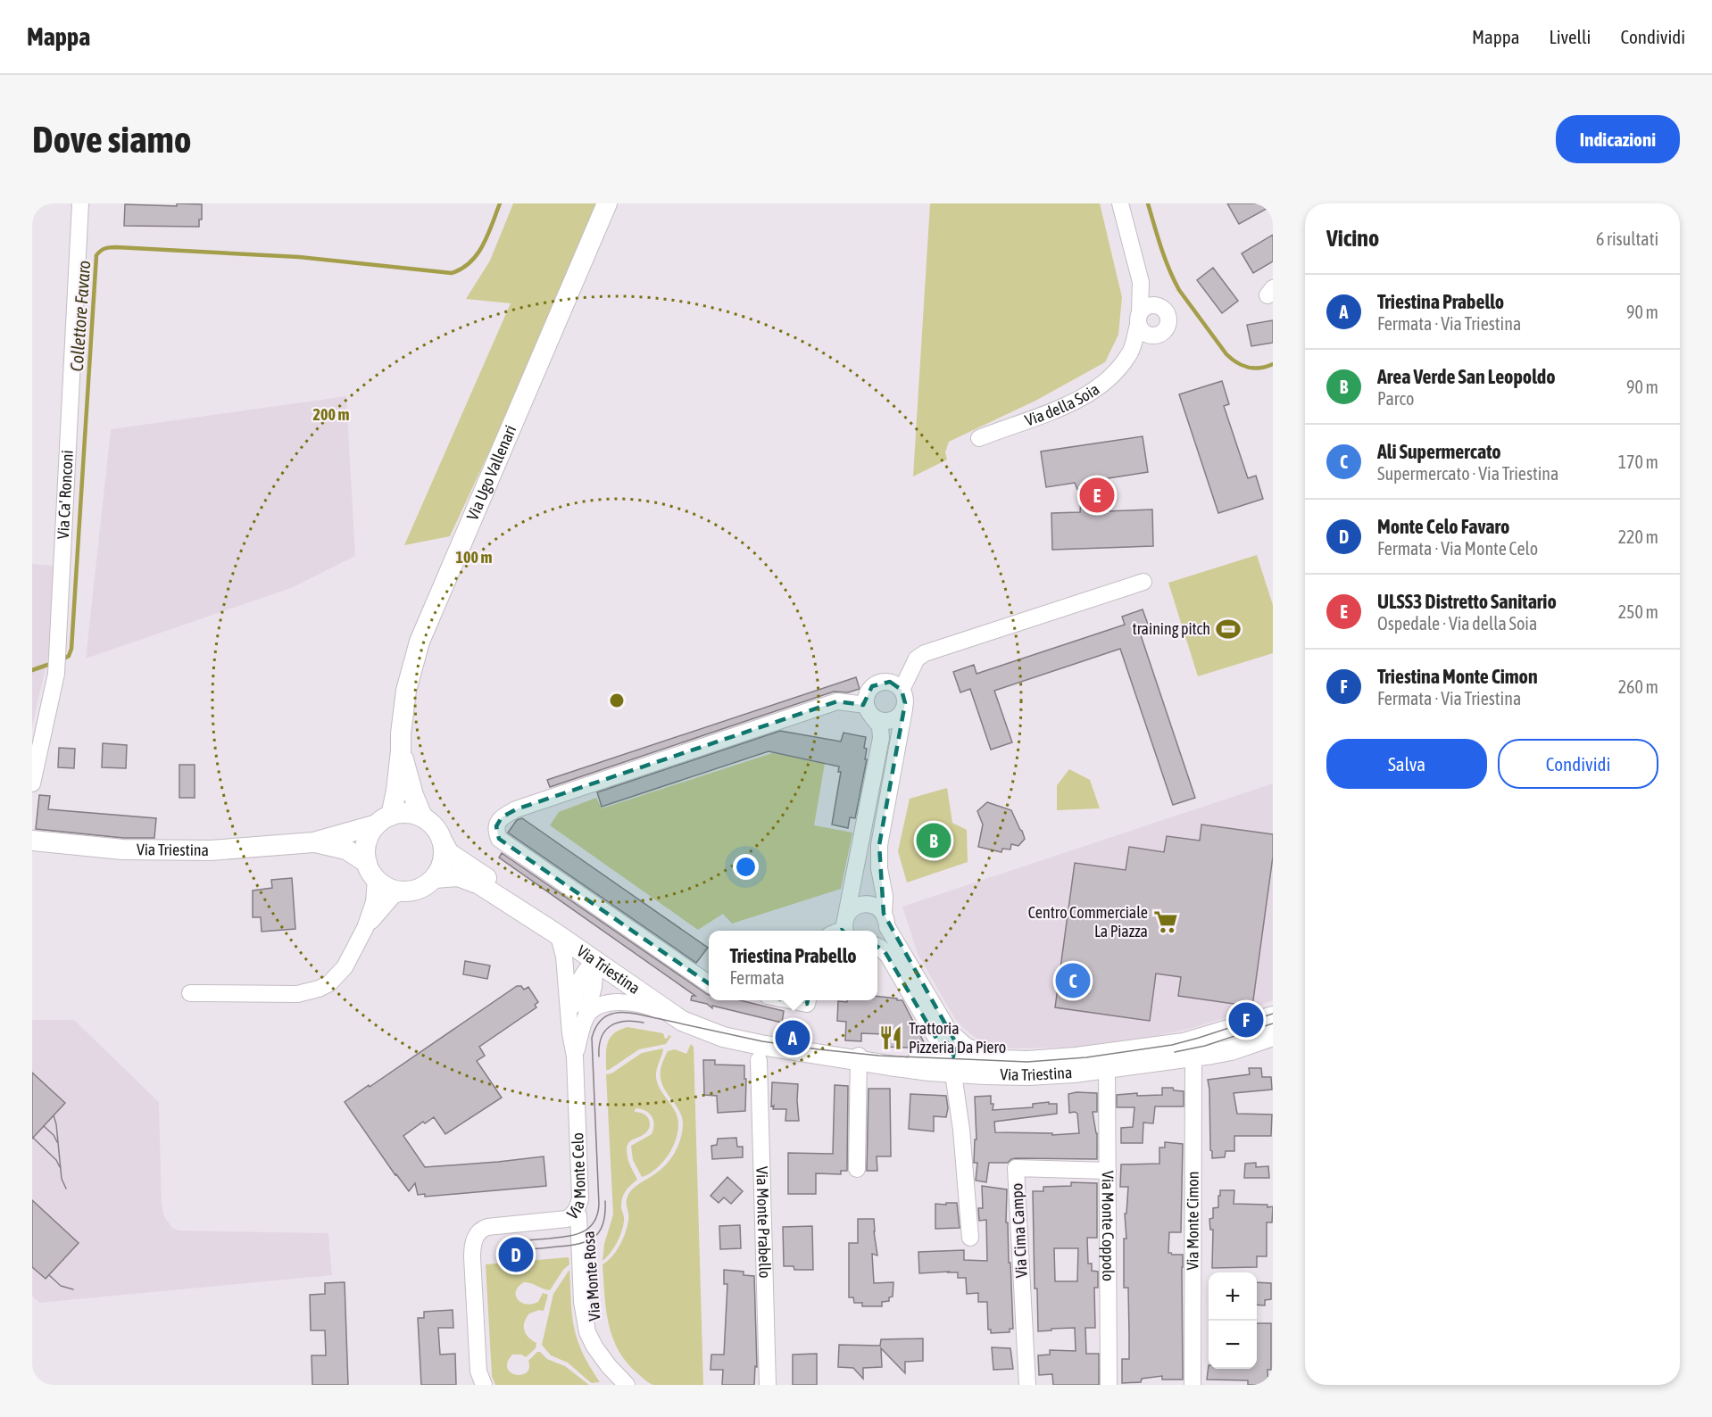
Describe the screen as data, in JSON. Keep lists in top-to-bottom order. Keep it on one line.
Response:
{"streets":{"street":["Via della Soia","Via Ugo Vallenari","Via Ca' Ronconi","Via Triestina","Via Monte Celo","Via Monte Cimon","Via Monte Prabello","Via Monte Coppolo","Via Cima Campo","Via Monte Rosa"]},"crossings":[["Via Ugo Vallenari","Via Triestina"],["Via Triestina","Via Monte Celo"],["Via Triestina","Via Monte Cimon"],["Via Triestina","Via Monte Coppolo"],["Via Monte Celo","Via Monte Rosa"],["Via Monte Coppolo","Via Cima Campo"]],"water":["Collettore Favaro"],"places":{"sports":["training pitch"],"supermarket":["Centro Commerciale La Piazza"],"restaurant":["Trattoria Pizzeria Da Piero"]},"page":{"header":"Mappa","nav":["Mappa","Livelli","Condividi"],"buttons":["Indicazioni",["Salva","Condividi"]],"title":"Dove siamo","heading":["Vicino","6 risultati"],"list":[{"mark":"A","name":"Triestina Prabello","note":"Fermata · Via Triestina","value":"90 m"},{"mark":"B","name":"Area Verde San Leopoldo","note":"Parco","value":"90 m"},{"mark":"C","name":"Ali Supermercato","note":"Supermercato · Via Triestina","value":"170 m"},{"mark":"D","name":"Monte Celo Favaro","note":"Fermata · Via Monte Celo","value":"220 m"},{"mark":"E","name":"ULSS3 Distretto Sanitario","note":"Ospedale · Via della Soia","value":"250 m"},{"mark":"F","name":"Triestina Monte Cimon","note":"Fermata · Via Triestina","value":"260 m"}],"pins":["E","B","C","F","A","D"],"popup":["Triestina Prabello","Fermata"],"map_buttons":["+","−"]},"rings":["200 m","100 m"]}
